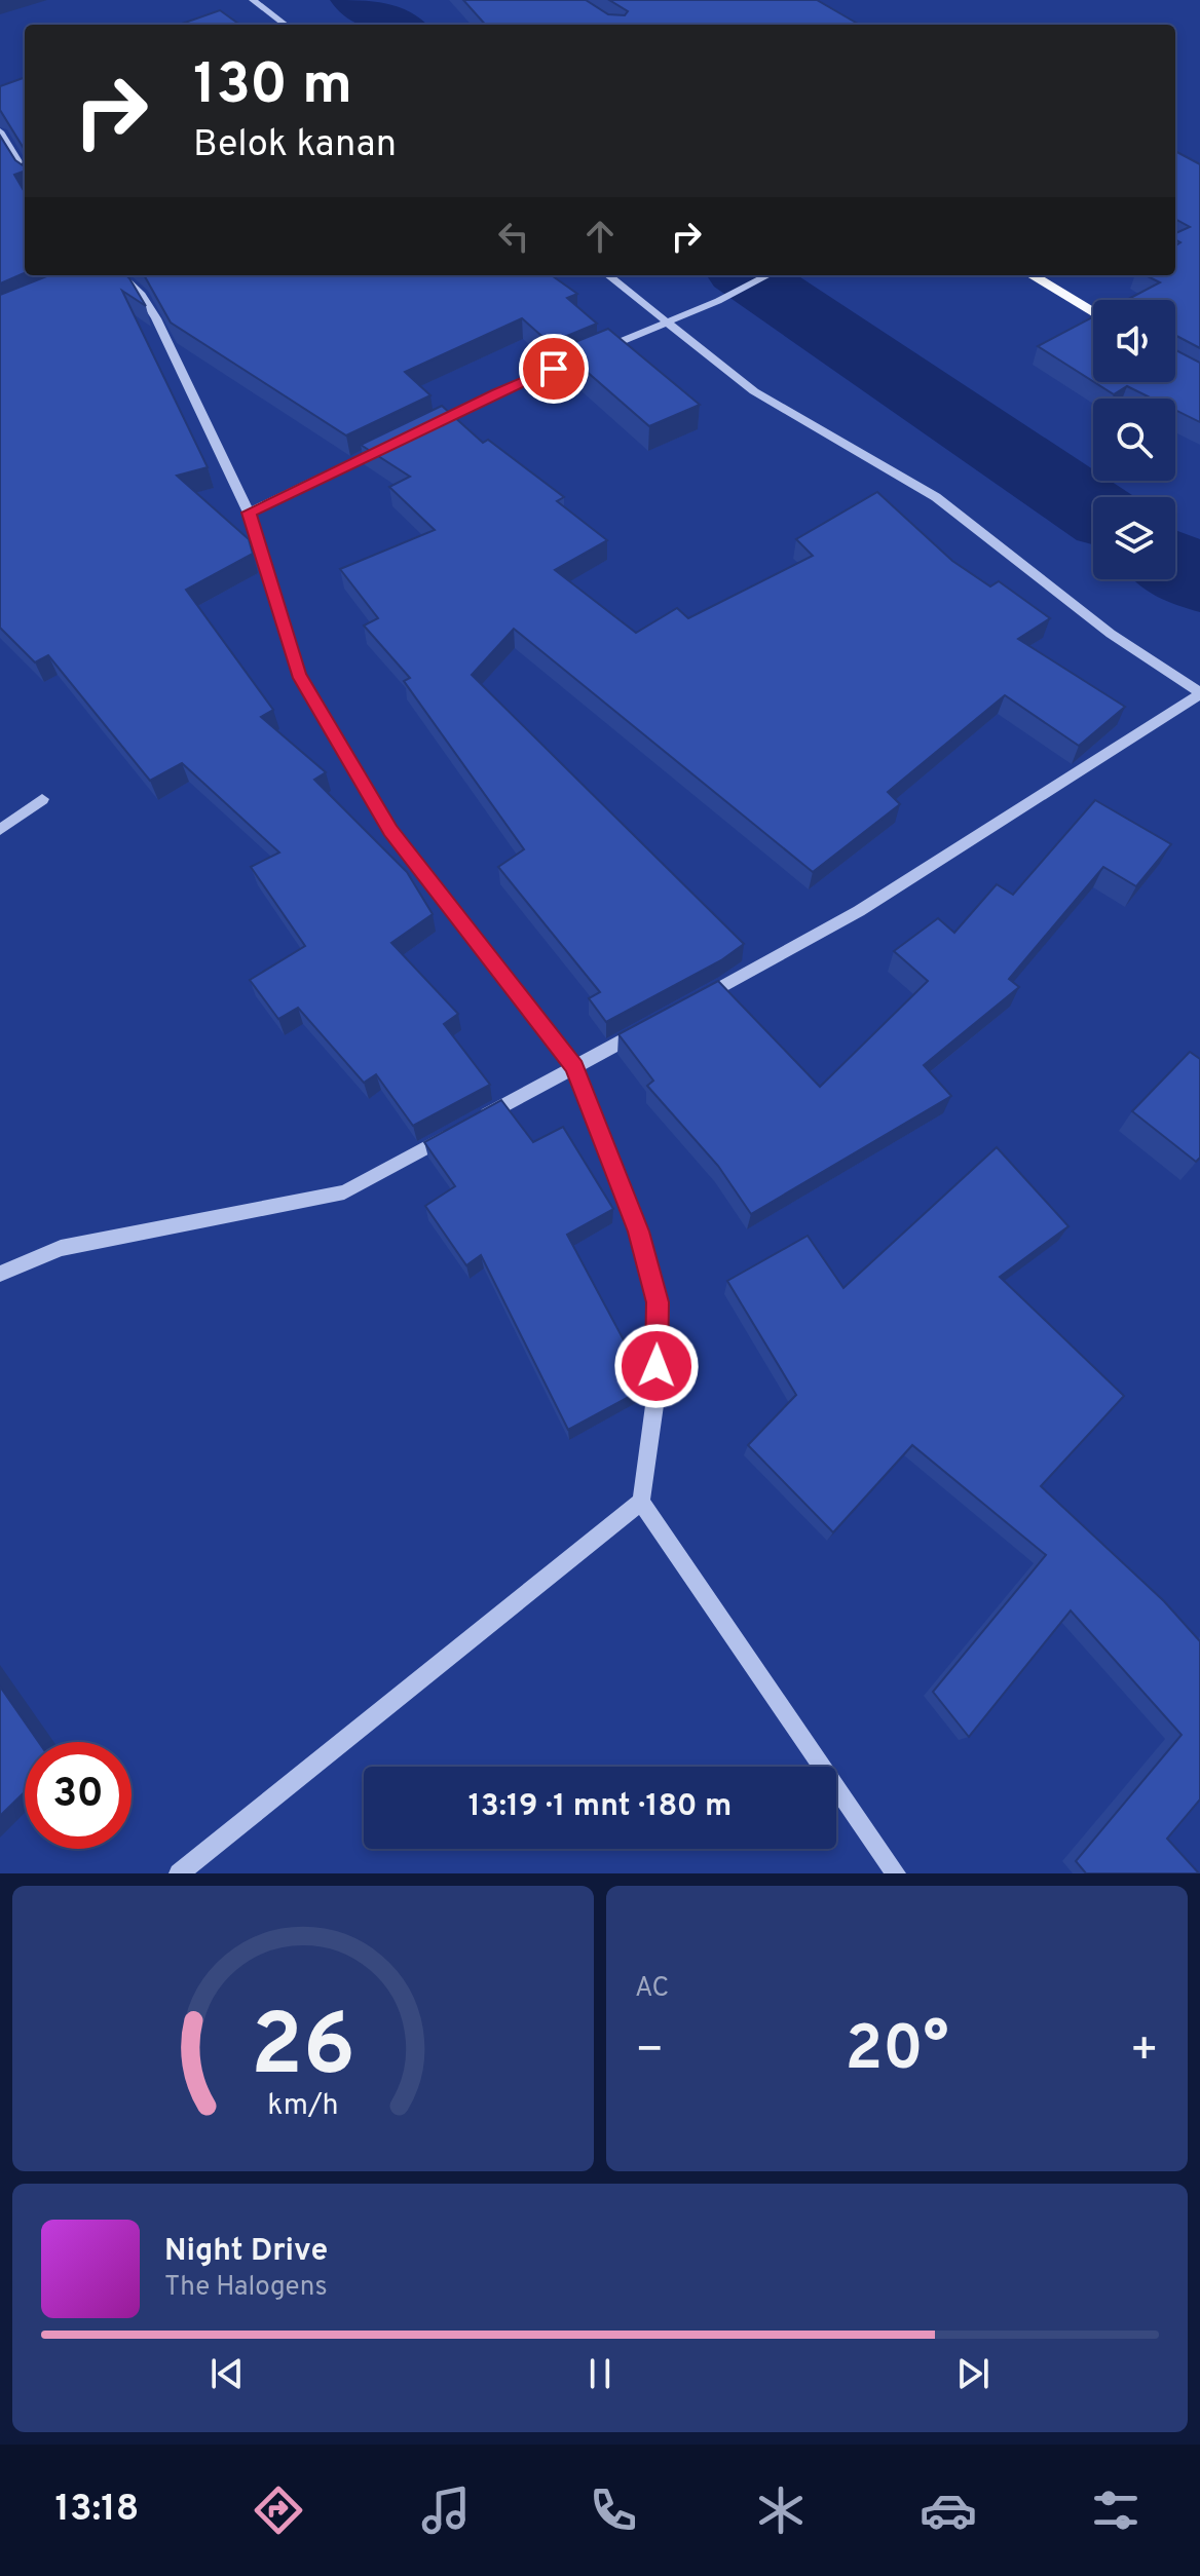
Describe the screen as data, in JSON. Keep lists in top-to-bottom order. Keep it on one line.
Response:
{"page":{"turn":["130 m","Belok kanan"],"limit":"30","trip":"13:19 · 1 mnt · 180 m","tile":"AC","heat":["−","20°","+"],"song":["Night Drive","The Halogens"],"tabs":"13:18","gauge":["26","km/h"]}}
